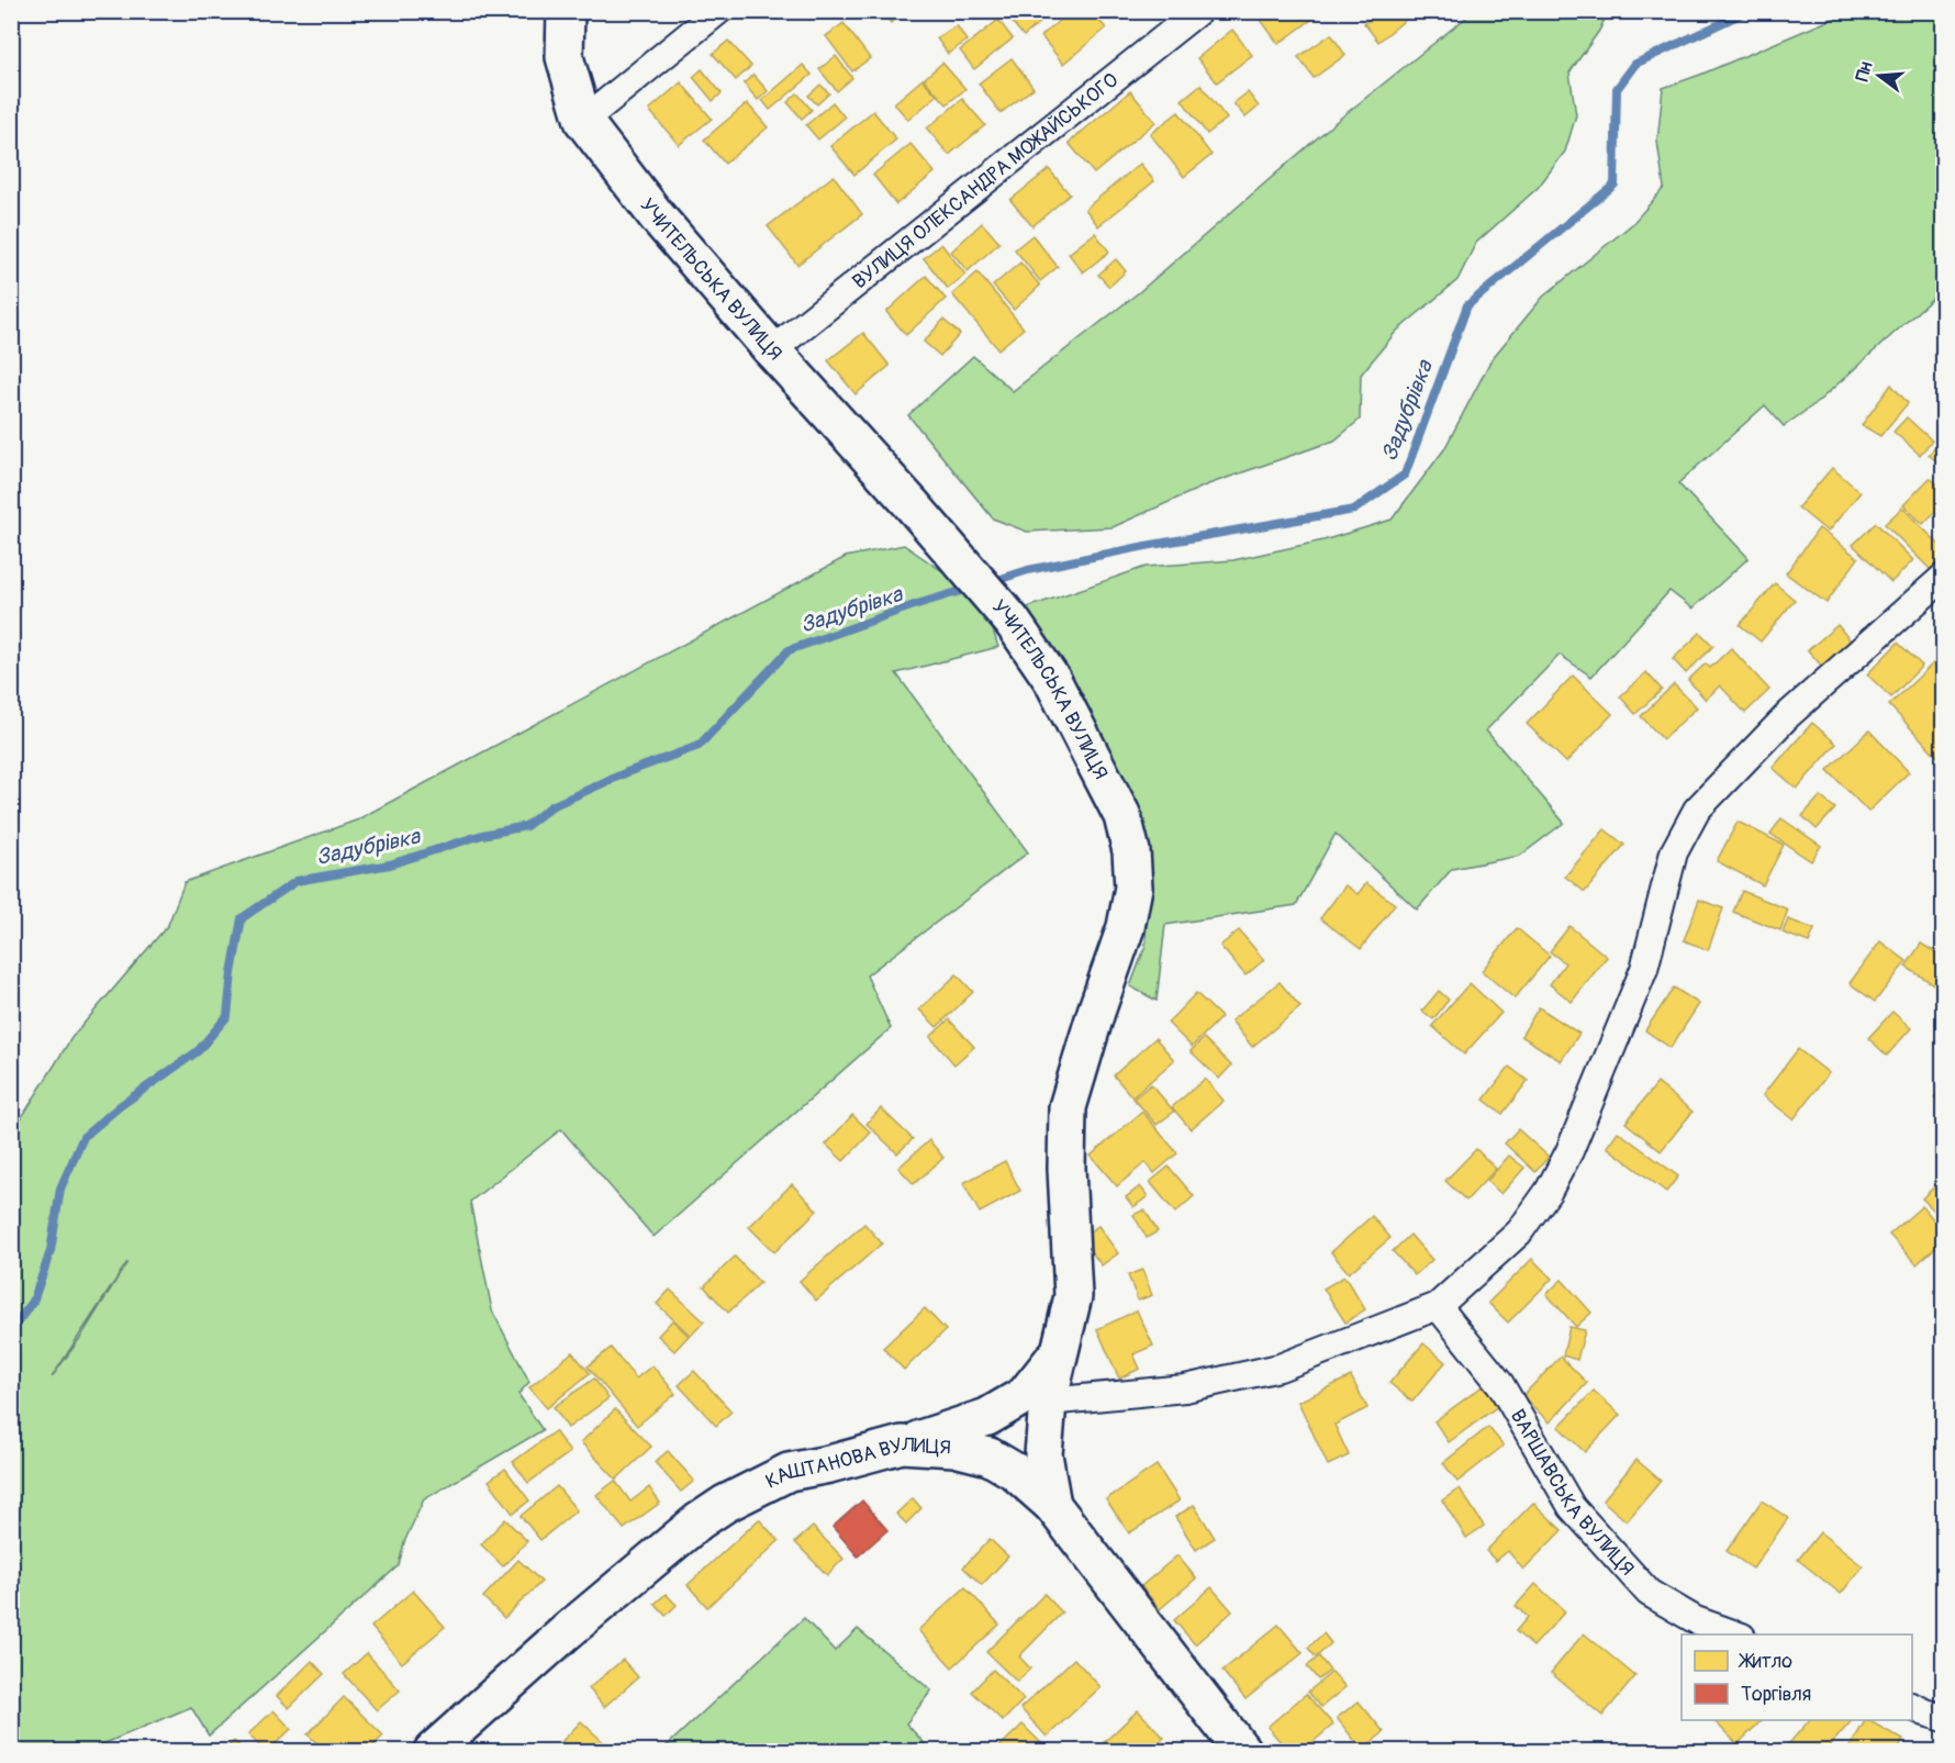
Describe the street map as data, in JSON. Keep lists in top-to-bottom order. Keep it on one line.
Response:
{"streets":{"main road":["УЧИТЕЛЬСЬКА ВУЛИЦЯ","КАШТАНОВА ВУЛИЦЯ"],"street":["ВУЛИЦЯ ОЛЕКСАНДРА МОЖАЙСЬКОГО","ВАРШАВСЬКА ВУЛИЦЯ"]},"crossings":[["ВУЛИЦЯ ОЛЕКСАНДРА МОЖАЙСЬКОГО","УЧИТЕЛЬСЬКА ВУЛИЦЯ"],["УЧИТЕЛЬСЬКА ВУЛИЦЯ","КАШТАНОВА ВУЛИЦЯ"]],"water":["Задубрівка"],"legend":["Житло","Торгівля"],"north":"left"}
